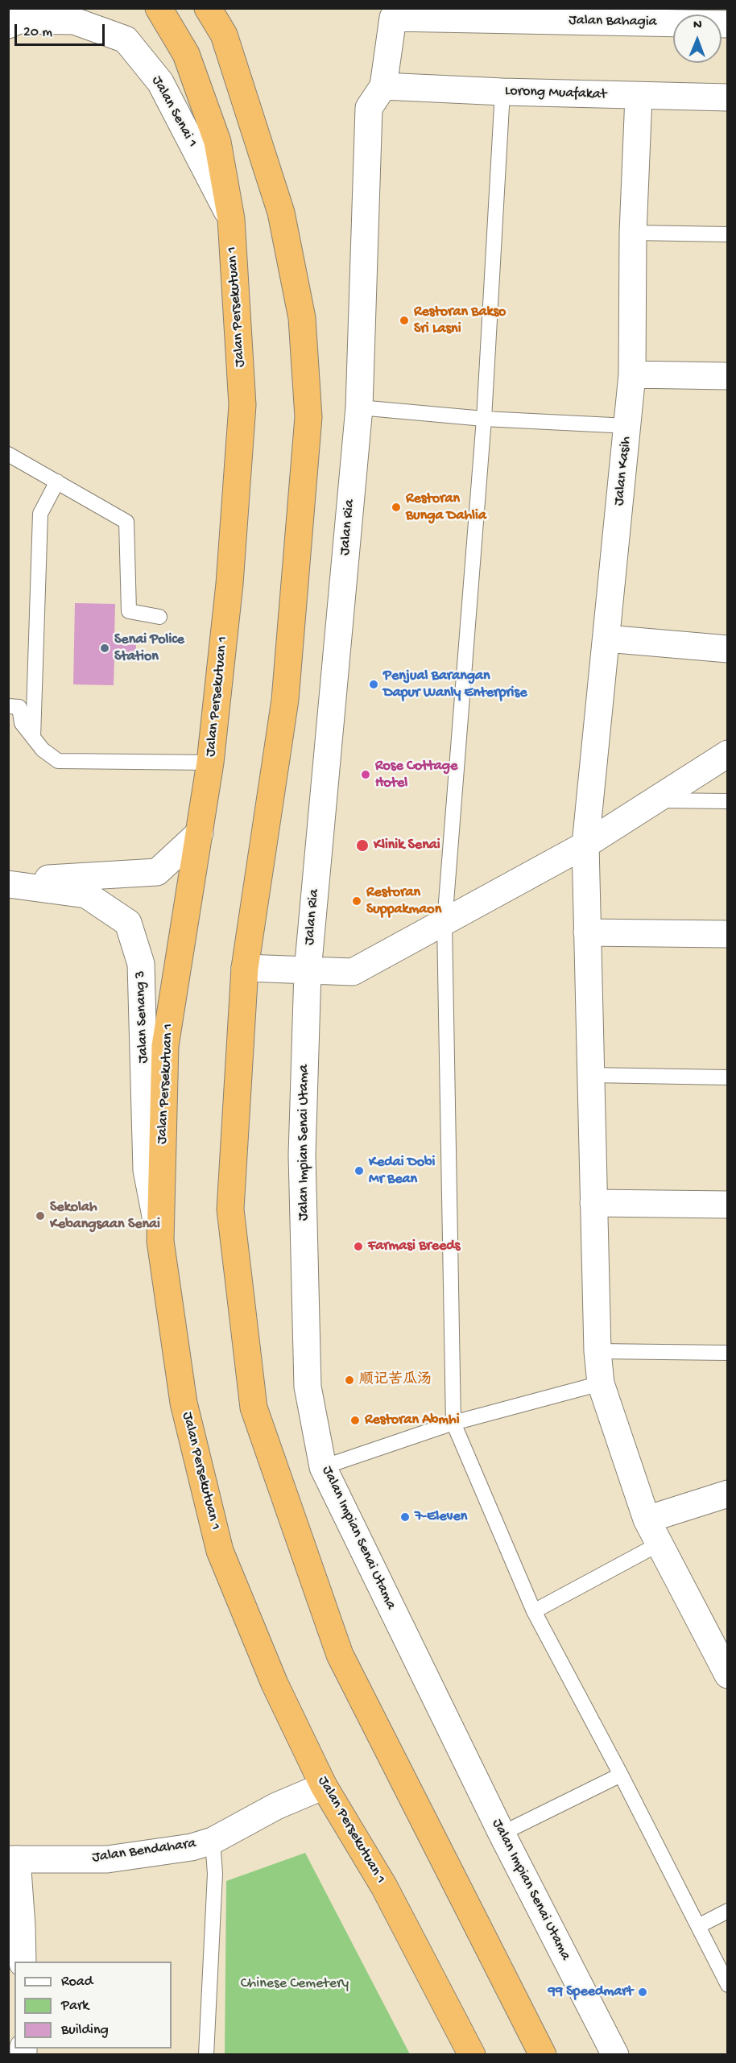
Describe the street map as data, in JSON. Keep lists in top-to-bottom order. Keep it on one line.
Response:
{"streets":{"highway":["Jalan Persekutuan 1"],"street":["Jalan Bahagia","Lorong Muafakat","Jalan Senai 1","Jalan Kasih","Jalan Ria","Jalan Senang 3","Jalan Impian Senai Utama","Jalan Bendahara"]},"crossings":[["Jalan Bahagia","Lorong Muafakat"],["Jalan Bahagia","Jalan Ria"],["Lorong Muafakat","Jalan Kasih"],["Lorong Muafakat","Jalan Ria"],["Jalan Senai 1","Jalan Persekutuan 1"],["Jalan Persekutuan 1","Jalan Senang 3"],["Jalan Persekutuan 1","Jalan Bendahara"],["Jalan Ria","Jalan Impian Senai Utama"]],"parks":["Chinese Cemetery"],"places":["Restoran Bakso Sri Lasni","Restoran Bunga Dahlia","Senai Police Station","Penjual Barangan Dapur Wanly Enterprise","Rose Cottage Hotel","Klinik Senai","Restoran Suppakmaon","Kedai Dobi Mr Bean","Sekolah Kebangsaan Senai","Farmasi Breeds","顺记苦瓜汤","Restoran Abmhi","7-Eleven","99 Speedmart"],"legend":["Road","Park","Building"],"scale_bar":"20 m","north":"top"}
